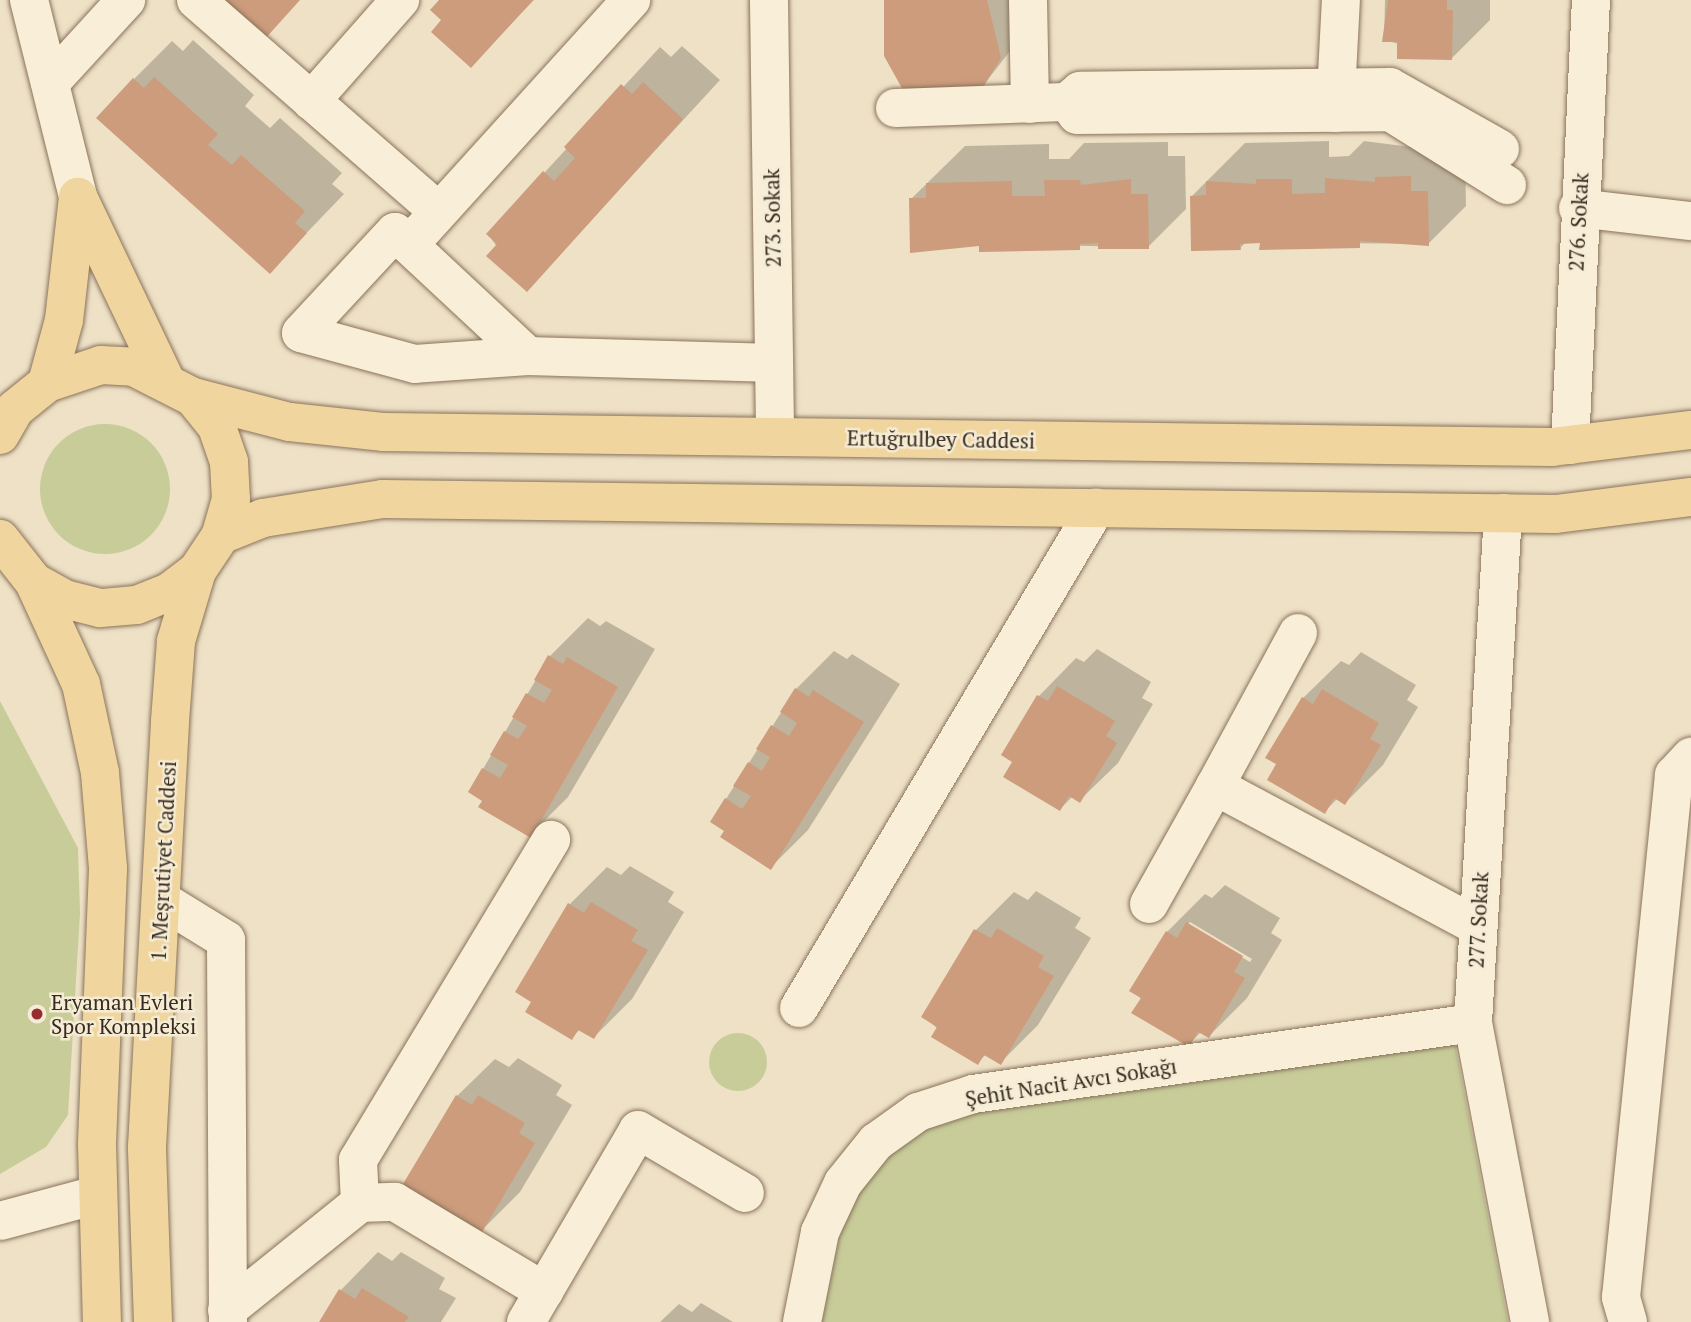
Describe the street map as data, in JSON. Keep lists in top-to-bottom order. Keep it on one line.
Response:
{"streets":{"main road":["Ertuğrulbey Caddesi","1. Meşrutiyet Caddesi"],"street":["273. Sokak","276. Sokak","277. Sokak","Şehit Nacit Avcı Sokağı"]},"crossings":[["273. Sokak","Ertuğrulbey Caddesi"],["276. Sokak","Ertuğrulbey Caddesi"],["277. Sokak","Şehit Nacit Avcı Sokağı"]],"places":["Eryaman Evleri Spor Kompleksi"]}
